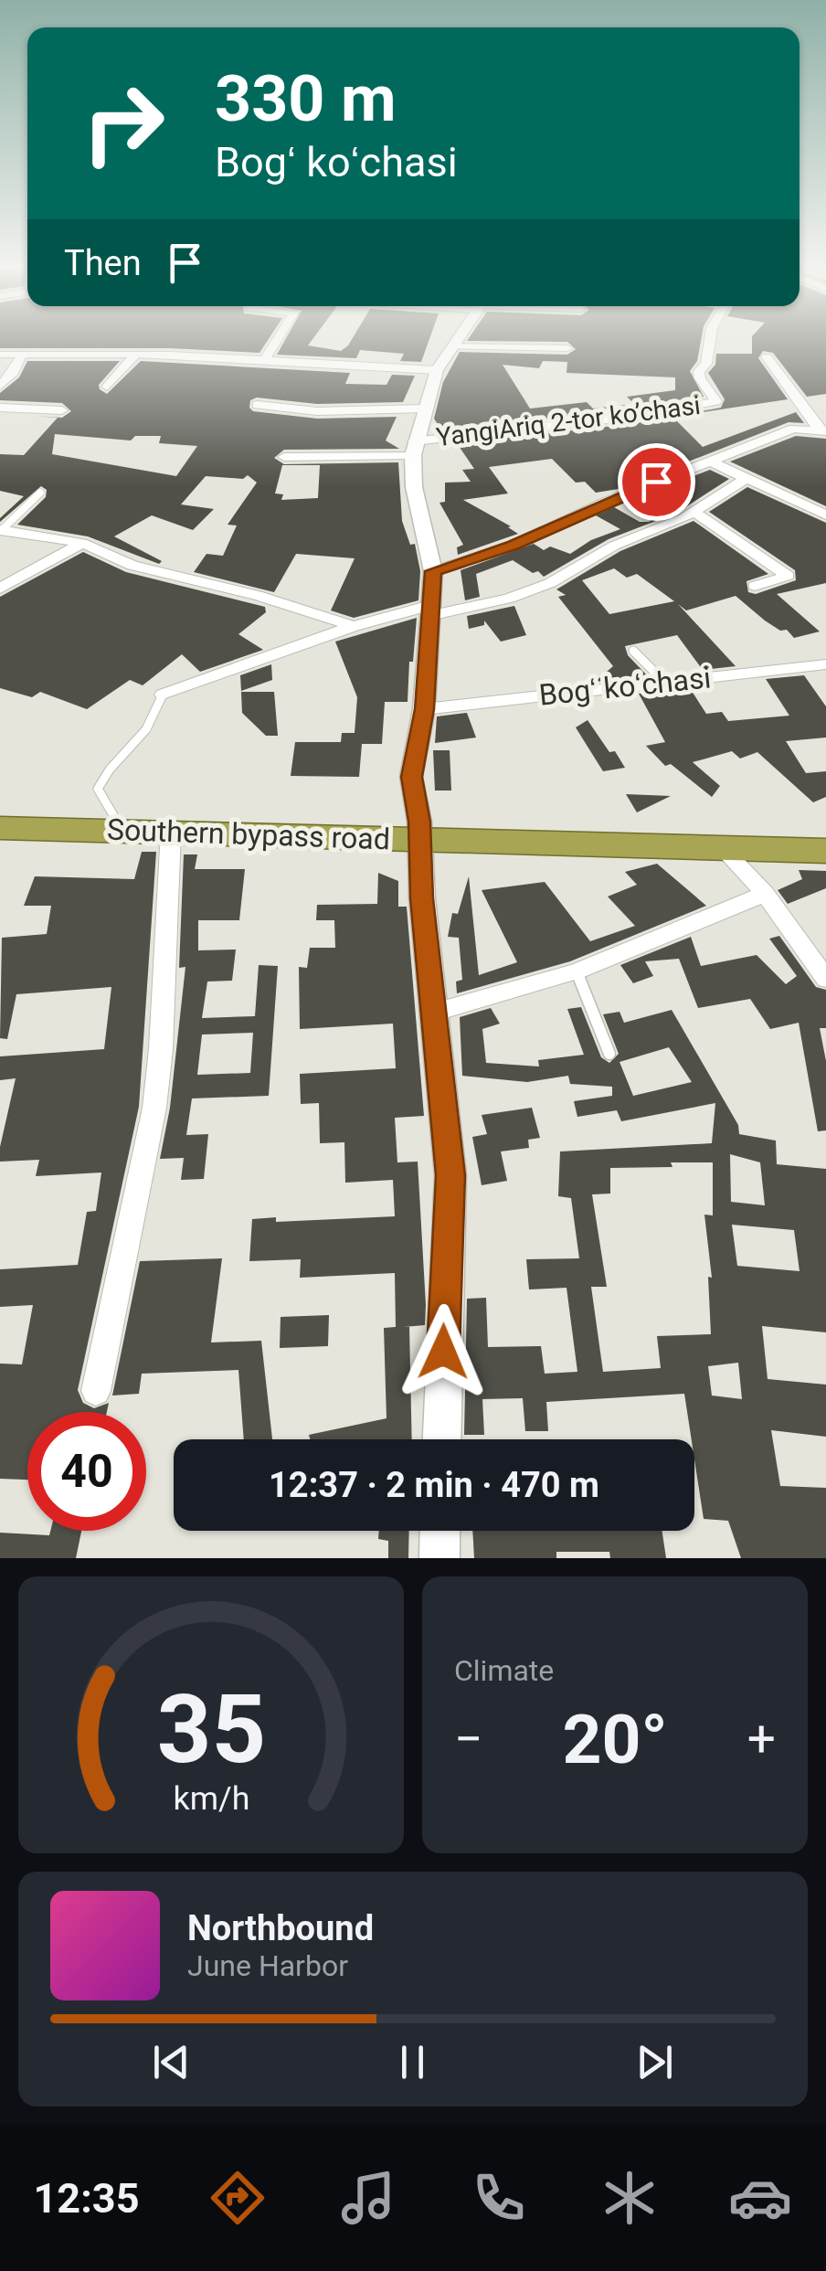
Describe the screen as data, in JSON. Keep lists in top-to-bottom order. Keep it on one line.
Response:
{"streets":{"highway":["Southern bypass road"],"street":["YangiАriq 2-tor koʼchasi","Bogʻ koʻchasi"]},"page":{"turn":["330 m","Bogʻ koʻchasi"],"then":"Then","limit":"40","trip":"12:37 · 2 min · 470 m","tile":"Climate","heat":["−","20°","+"],"song":["Northbound","June Harbor"],"tabs":"12:35","gauge":["35","km/h"]}}
